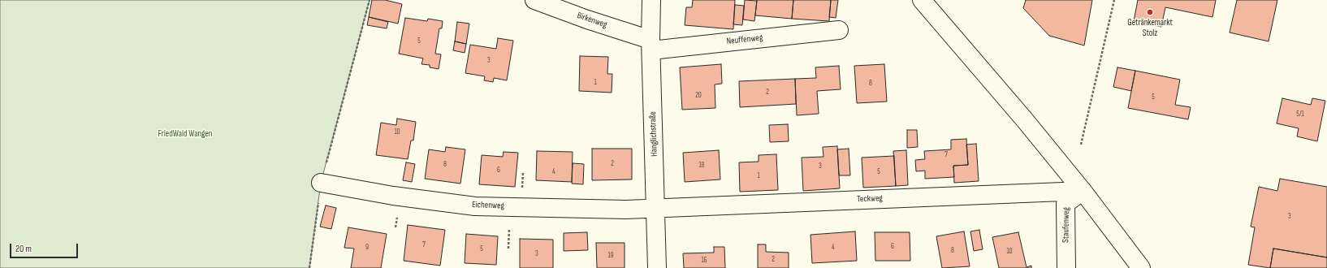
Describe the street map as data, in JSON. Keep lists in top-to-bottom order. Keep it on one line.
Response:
{"streets":{"street":["Birkenweg","Neuffenweg","Hanglichstraße","Teckweg","Eichenweg","Staufenweg"]},"crossings":[["Birkenweg","Neuffenweg"],["Birkenweg","Hanglichstraße"],["Neuffenweg","Hanglichstraße"],["Hanglichstraße","Teckweg"],["Hanglichstraße","Eichenweg"],["Teckweg","Eichenweg"],["Teckweg","Staufenweg"]],"parks":["FriedWald Wangen"],"places":["Getränkemarkt Stolz"],"house_numbers":["5","3","1","8","2","20","5","5/1","10","7","2","8","18","3","6","4","5","1","3","7","6","9","4","5","8","10","3","19","2","16"],"scale_bar":"20 m"}
